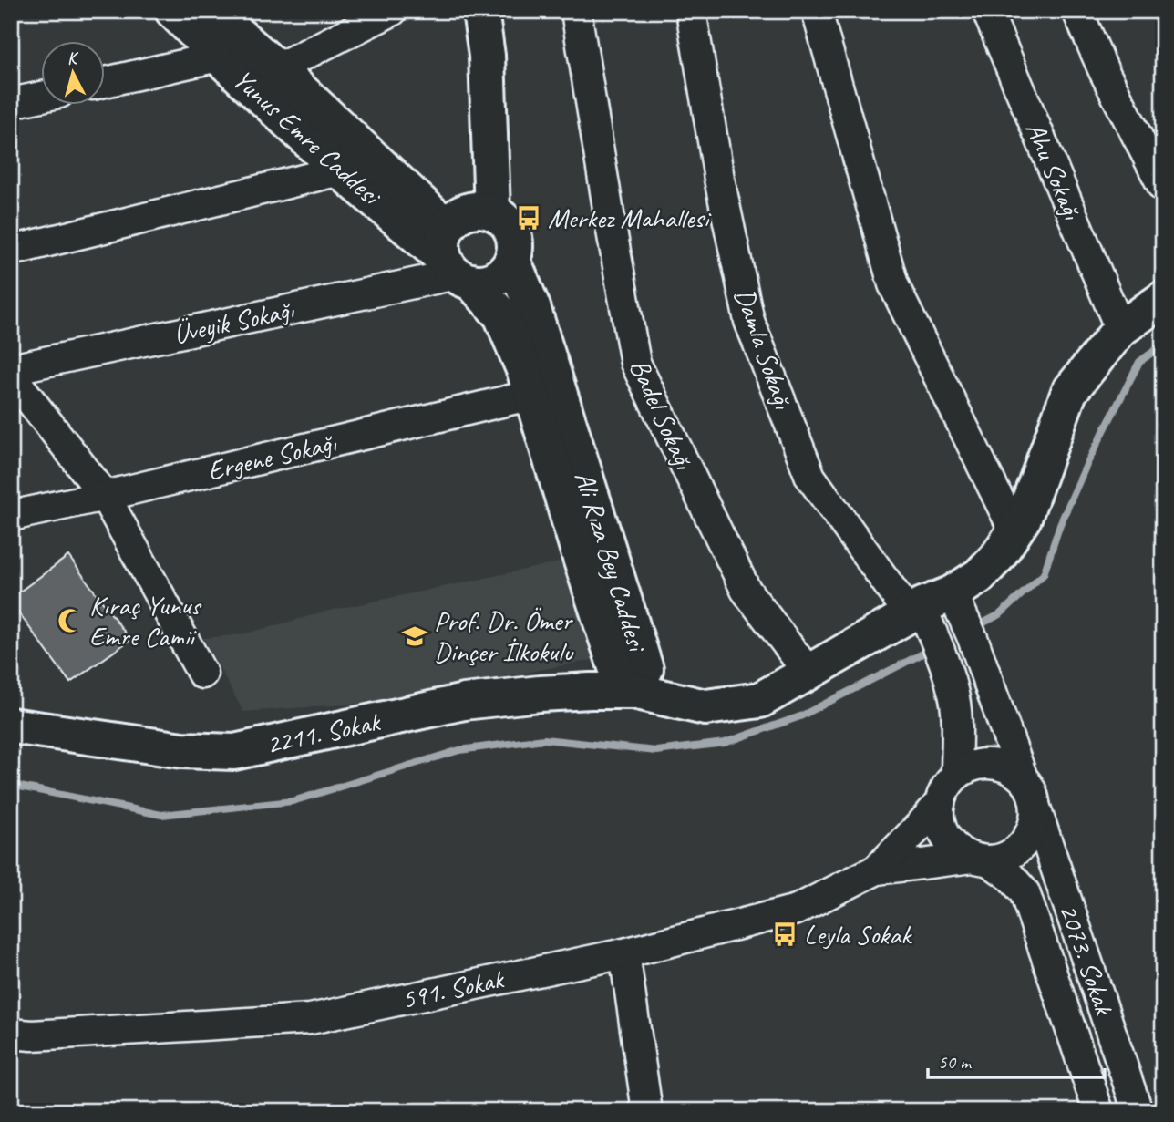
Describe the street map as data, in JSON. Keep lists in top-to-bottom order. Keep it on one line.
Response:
{"streets":{"street":["Yunus Emre Caddesi","Ahu Sokağı","Üveyik Sokağı","Damla Sokağı","Badel Sokağı","Ergene Sokağı","Ali Rıza Bey Caddesi","2211. Sokak","2073. Sokak","591. Sokak"]},"crossings":[["Yunus Emre Caddesi","Üveyik Sokağı"],["Yunus Emre Caddesi","Ali Rıza Bey Caddesi"],["Ahu Sokağı","2211. Sokak"],["Üveyik Sokağı","Ali Rıza Bey Caddesi"],["Damla Sokağı","2211. Sokak"],["Badel Sokağı","2211. Sokak"],["Ergene Sokağı","Ali Rıza Bey Caddesi"],["Ali Rıza Bey Caddesi","2211. Sokak"]],"places":{"bus stop":["Merkez Mahallesi","Leyla Sokak"],"mosque":["Kıraç Yunus Emre Camii"],"school or university":["Prof. Dr. Ömer Dinçer İlkokulu"]},"scale_bar":"50 m","north":"top"}
